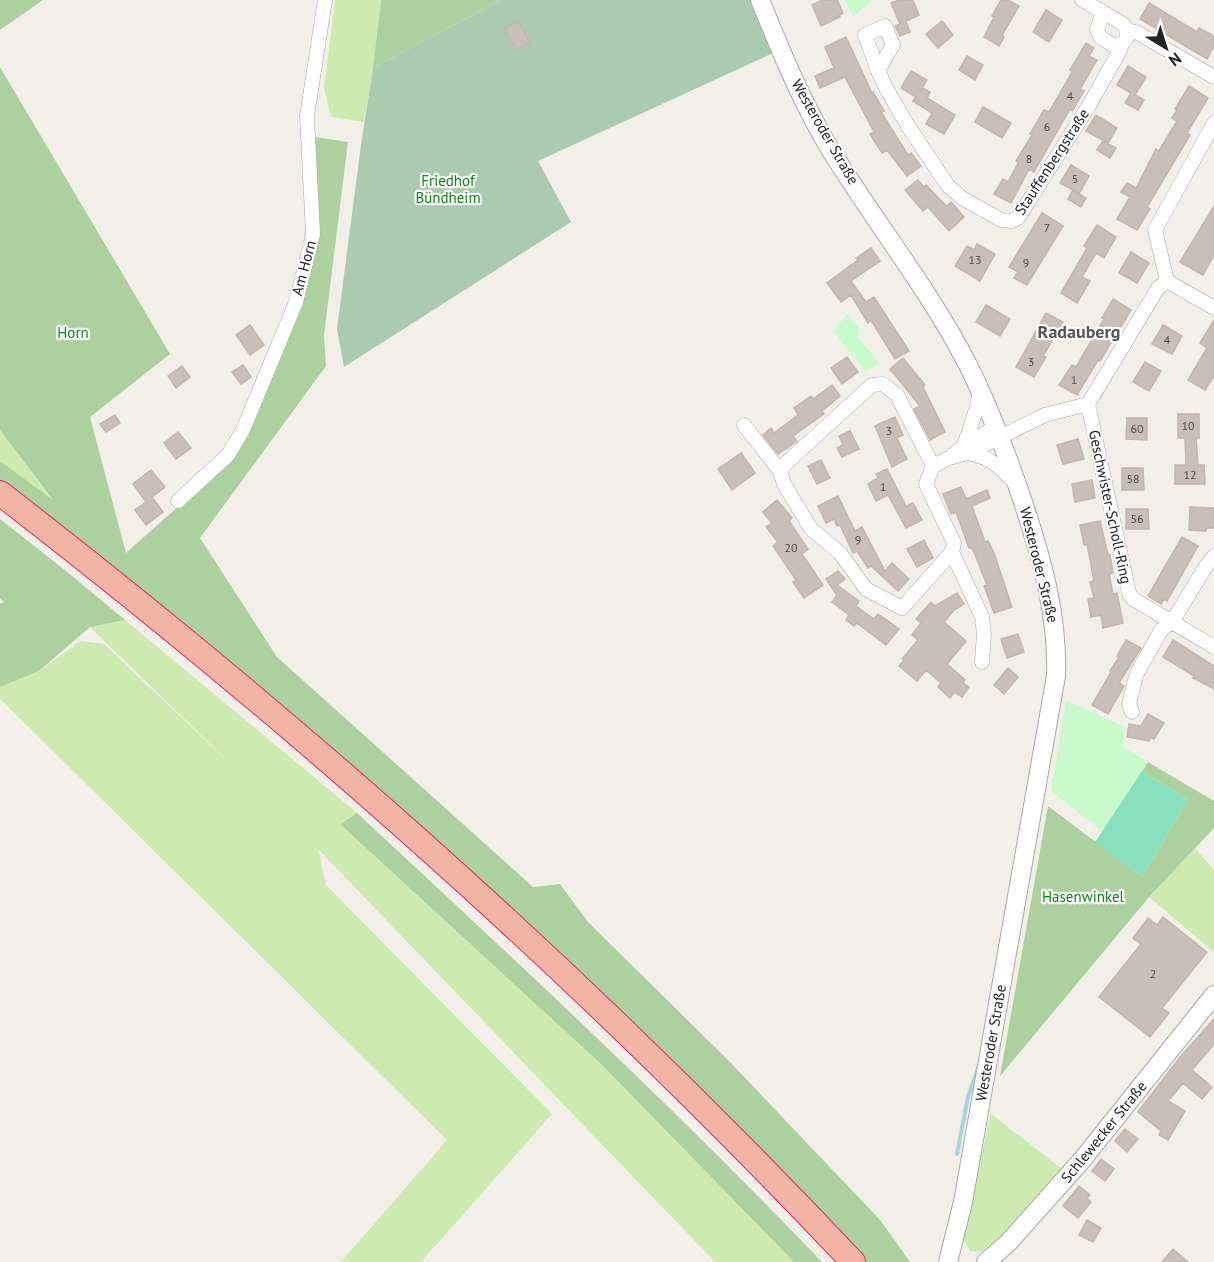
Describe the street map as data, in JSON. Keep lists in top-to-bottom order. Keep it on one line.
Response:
{"streets":{"street":["Westeroder Straße","Stauffenbergstraße","Am Horn","Geschwister-Scholl-Ring","Schlewecker Straße"]},"districts":["Radauberg"],"parks":["Friedhof Bündheim","Horn","Hasenwinkel"],"house_numbers":["4","6","8","5","7","13","9","4","3","1","10","60","3","12","58","1","56","9","20","2"],"north":"bottom right"}
